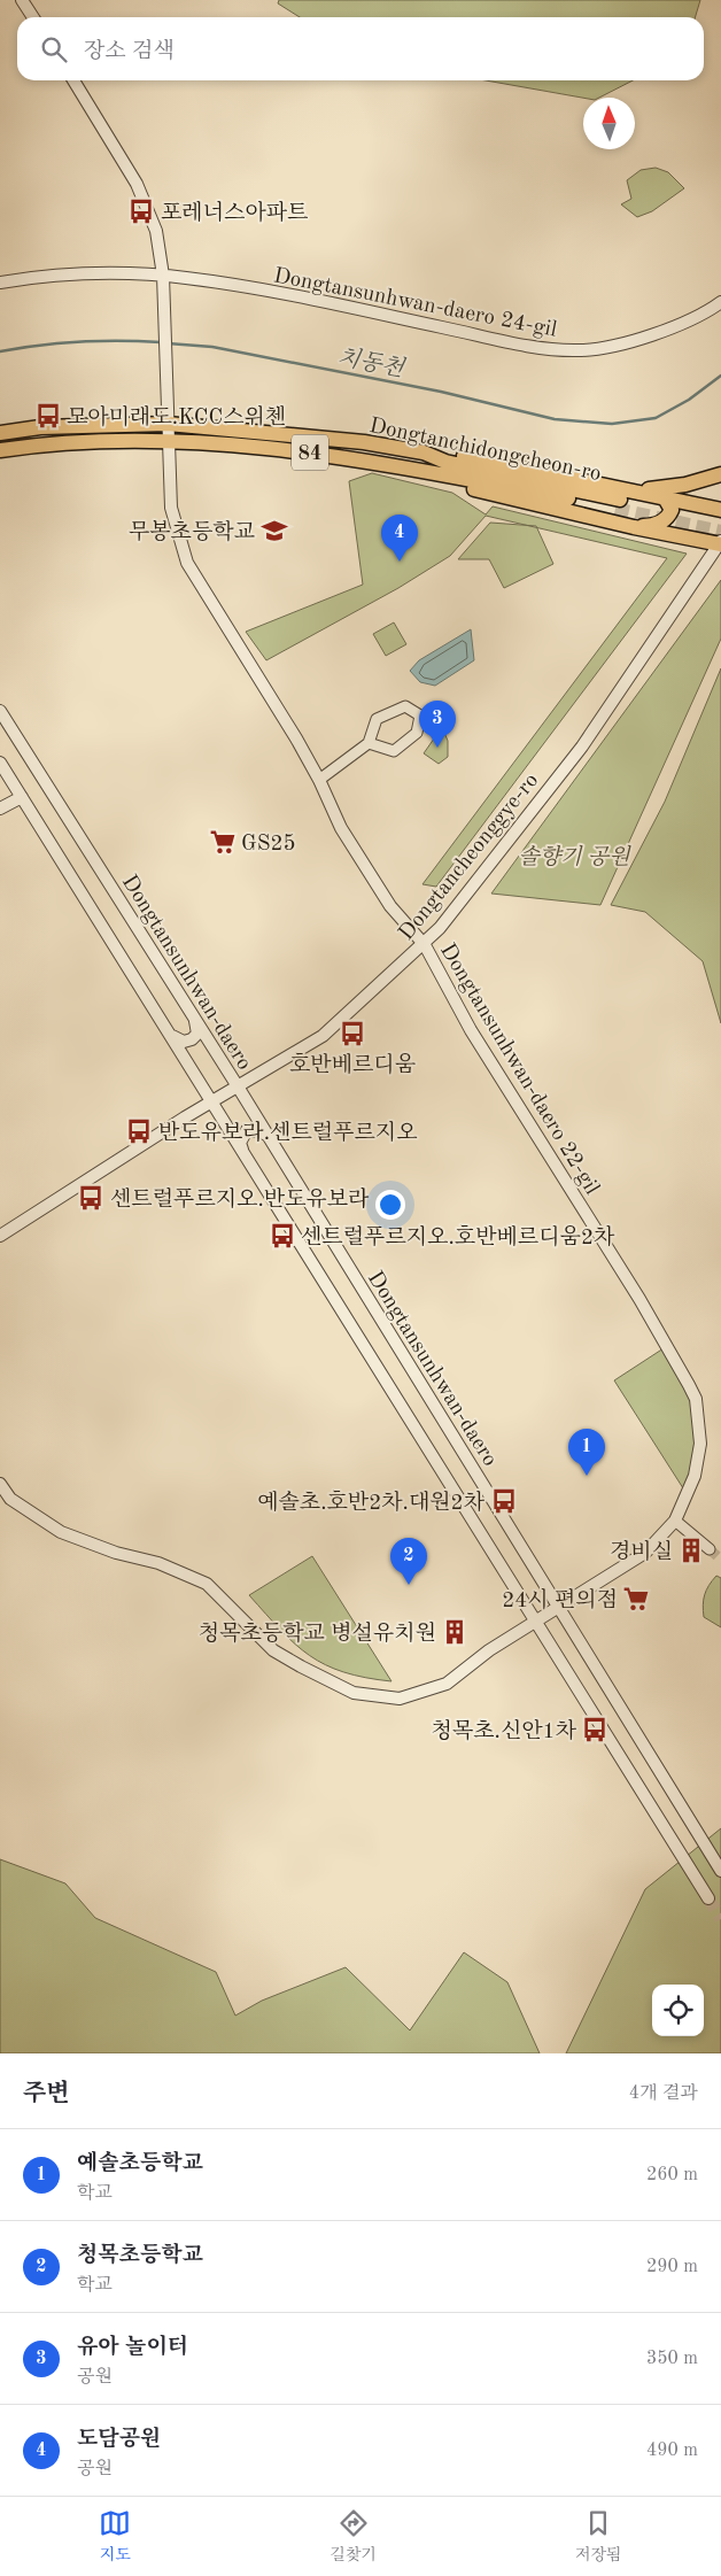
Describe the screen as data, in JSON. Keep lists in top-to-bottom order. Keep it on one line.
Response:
{"streets":{"main road":["Dongtanchidongcheon-ro","84"],"street":["Dongtansunhwan-daero 24-gil","Dongtancheonggye-ro","Dongtansunhwan-daero","Dongtansunhwan-daero 22-gil"]},"crossings":[["Dongtanchidongcheon-ro","Dongtansunhwan-daero 22-gil"],["Dongtancheonggye-ro","Dongtansunhwan-daero"],["Dongtancheonggye-ro","Dongtansunhwan-daero 22-gil"],["Dongtansunhwan-daero","Dongtansunhwan-daero 22-gil"]],"water":["치동천"],"parks":["솔향기 공원"],"places":{"bus stop":["포레너스아파트","모아미래도.KCC스위첸","호반베르디움","반도유보라.센트럴푸르지오","센트럴푸르지오.반도유보라","센트럴푸르지오.호반베르디움2차","예솔초.호반2차.대원2차","청목초.신안1차"],"school or university":["무봉초등학교"],"supermarket":["GS25","24시 편의점"],"building":["경비실","청목초등학교 병설유치원"]},"north":"top","page":{"search":"장소 검색","pins":["4","3","1","2"],"heading":["주변","4개 결과"],"list":[{"mark":"1","name":"예솔초등학교","note":"학교","value":"260 m"},{"mark":"2","name":"청목초등학교","note":"학교","value":"290 m"},{"mark":"3","name":"유아 놀이터","note":"공원","value":"350 m"},{"mark":"4","name":"도담공원","note":"공원","value":"490 m"}],"nav":["지도","길찾기","저장됨"]}}
